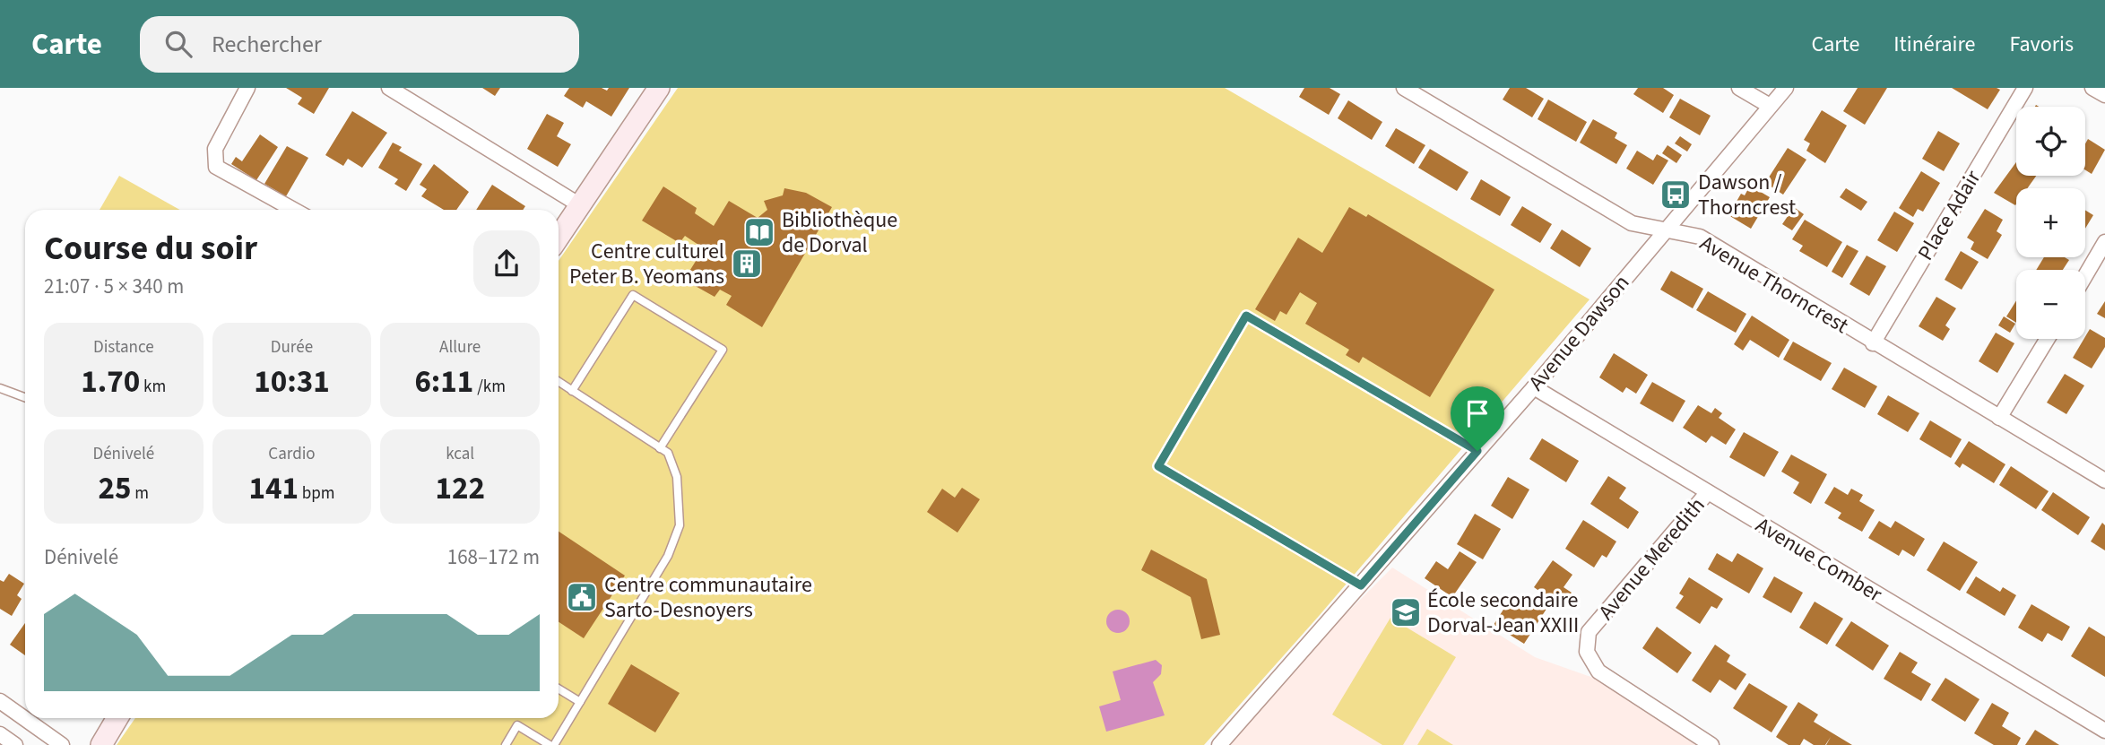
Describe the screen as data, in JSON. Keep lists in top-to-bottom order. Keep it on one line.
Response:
{"streets":{"street":["Place Adair","Avenue Thorncrest","Avenue Dawson","Avenue Meredith","Avenue Comber"]},"crossings":[["Place Adair","Avenue Thorncrest"],["Avenue Thorncrest","Avenue Dawson"],["Avenue Dawson","Avenue Comber"],["Avenue Meredith","Avenue Comber"]],"places":{"bus stop":["Dawson / Thorncrest"],"library":["Bibliothèque de Dorval"],"building":["Centre culturel Peter B. Yeomans"],"public building":["Centre communautaire Sarto-Desnoyers"],"school or university":["École secondaire Dorval-Jean XXIII"]},"page":{"header":"Carte","search":"Rechercher","nav":["Carte","Itinéraire","Favoris"],"map_buttons":["+","−"],"heading":["Course du soir","21:07 · 5 × 340 m"],"stats":[["Distance","1.70 km"],["Durée","10:31"],["Allure","6:11 /km"],["Dénivelé","25 m"],["Cardio","141 bpm"],["kcal","122"]],"chart":["Dénivelé","168–172 m"]}}
